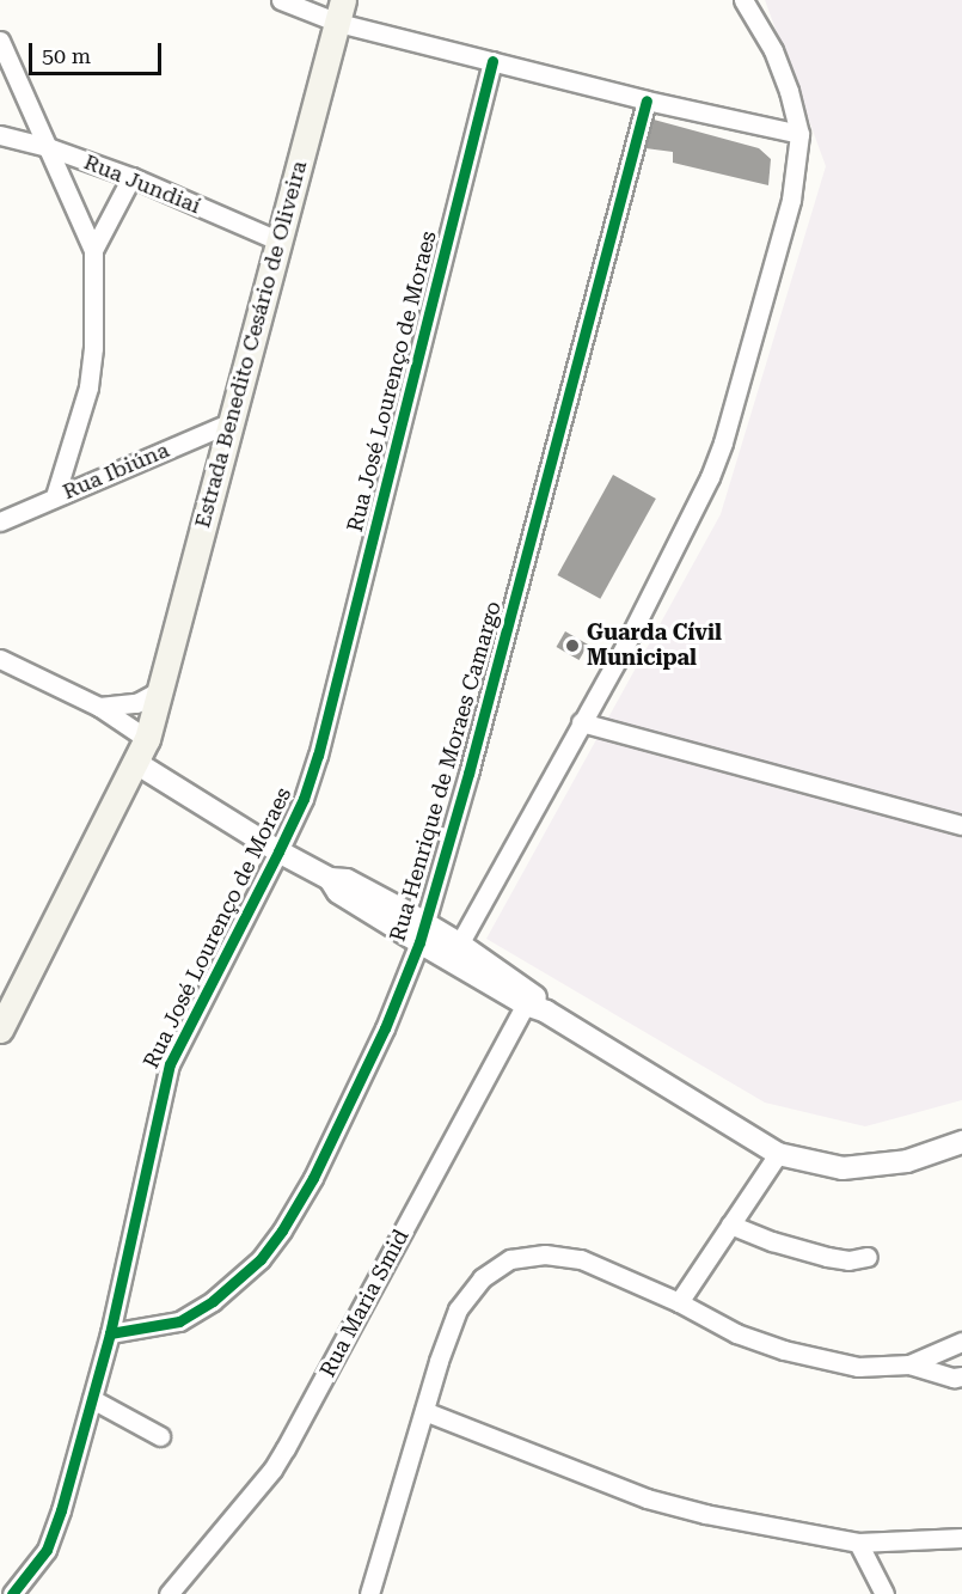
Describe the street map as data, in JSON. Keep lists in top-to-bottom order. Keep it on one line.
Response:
{"streets":{"main road":["Estrada Benedito Cesário de Oliveira"],"street":["Rua Jundiaí","Rua José Lourenço de Moraes","Rua Ibiúna","Rua Henrique de Moraes Camargo","Rua Maria Smid"]},"crossings":[["Rua Jundiaí","Estrada Benedito Cesário de Oliveira"],["Estrada Benedito Cesário de Oliveira","Rua Ibiúna"],["Rua José Lourenço de Moraes","Rua Henrique de Moraes Camargo"]],"places":["Guarda Cívil Municipal"],"scale_bar":"50 m"}
